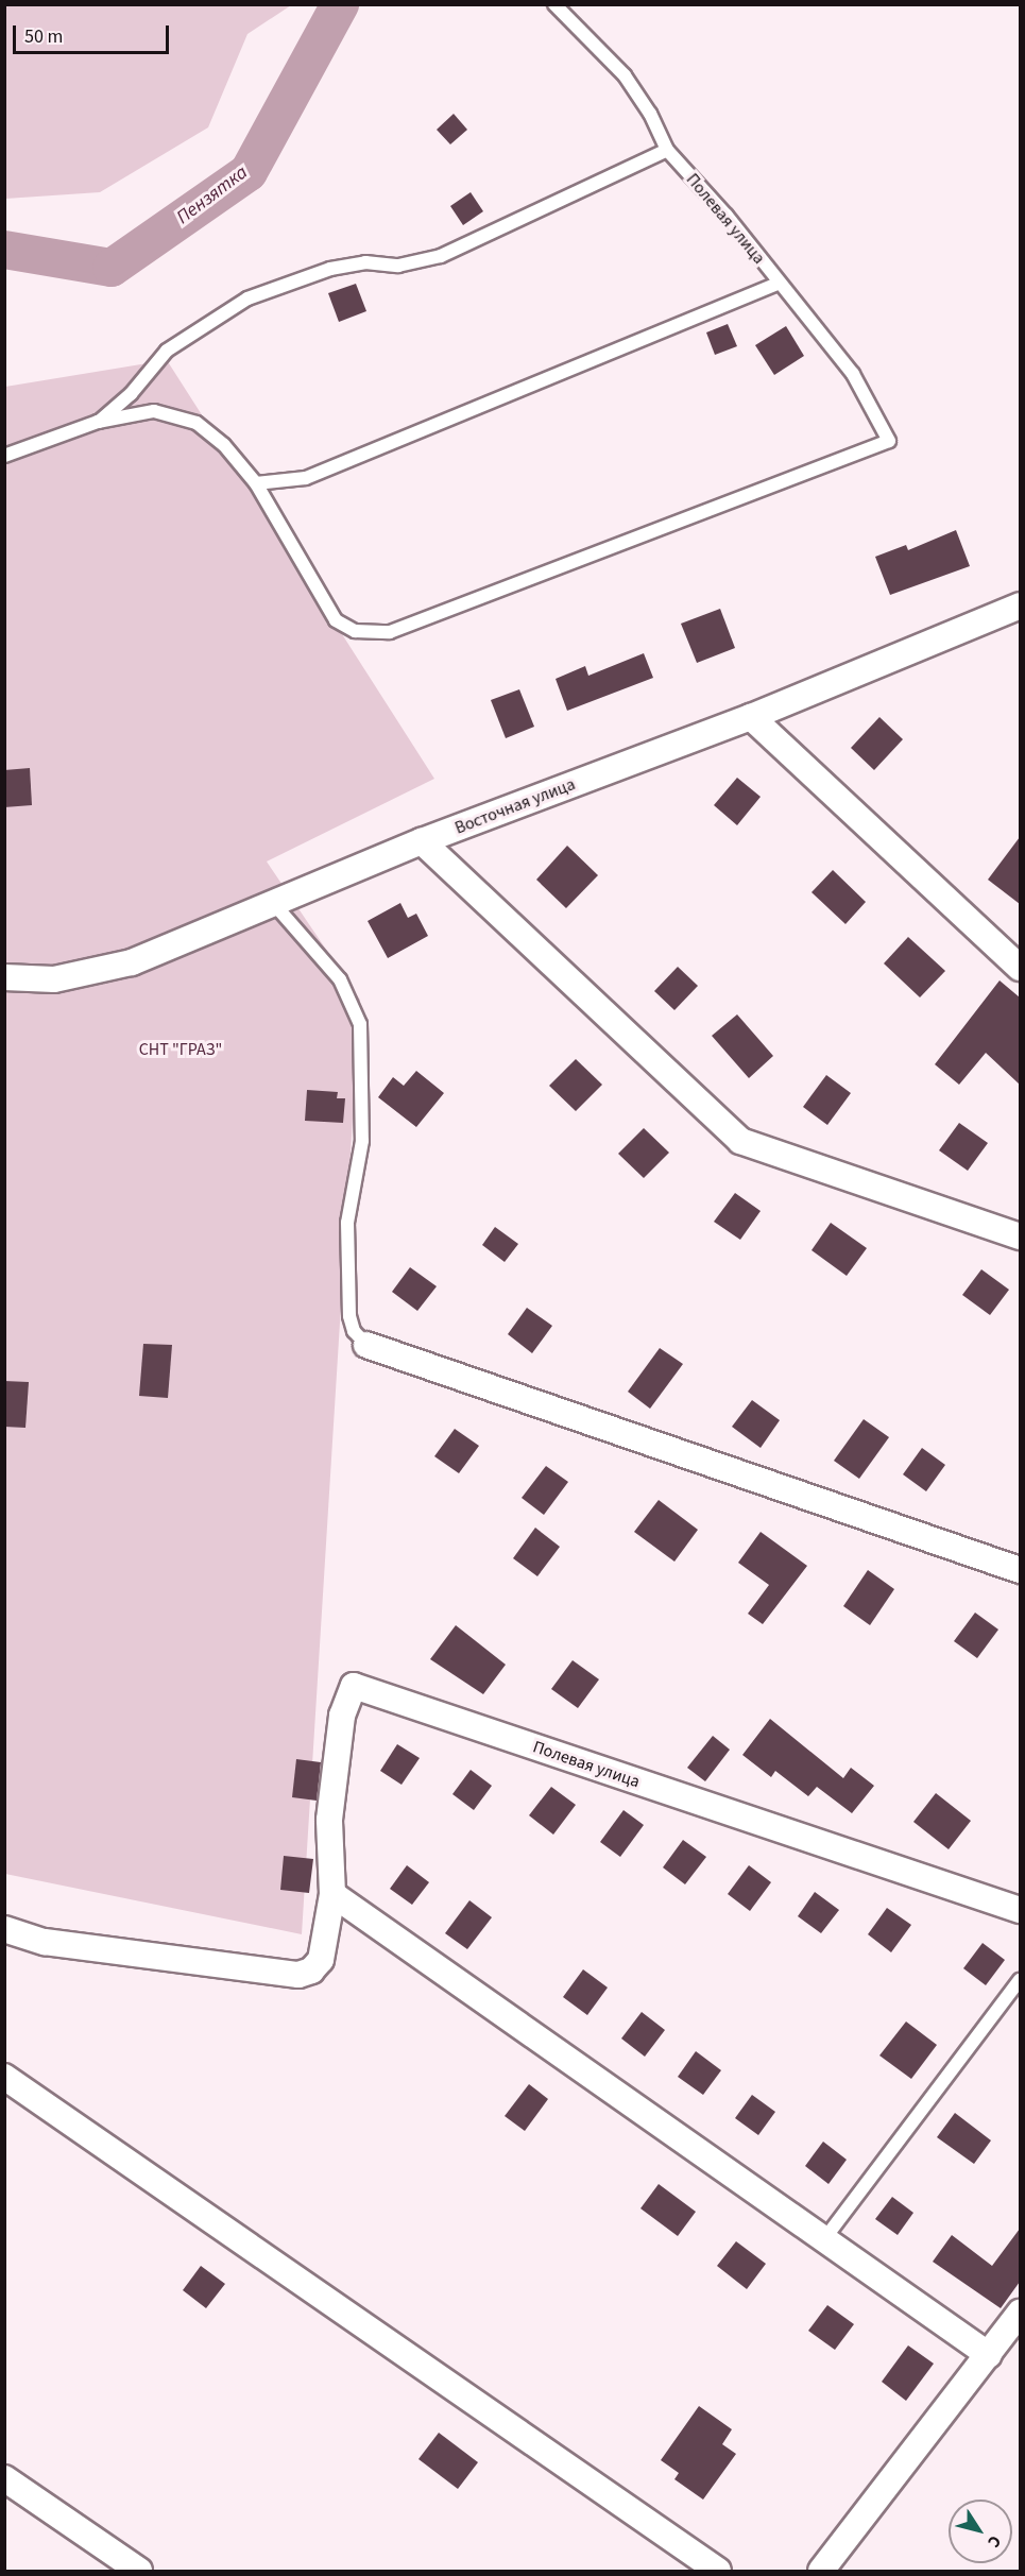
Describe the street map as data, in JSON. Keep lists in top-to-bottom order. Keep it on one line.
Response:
{"streets":{"street":["Полевая улица","Восточная улица"]},"water":["Пензятка"],"parks":["СНТ \"ГРАЗ\""],"scale_bar":"50 m","north":"bottom right"}
